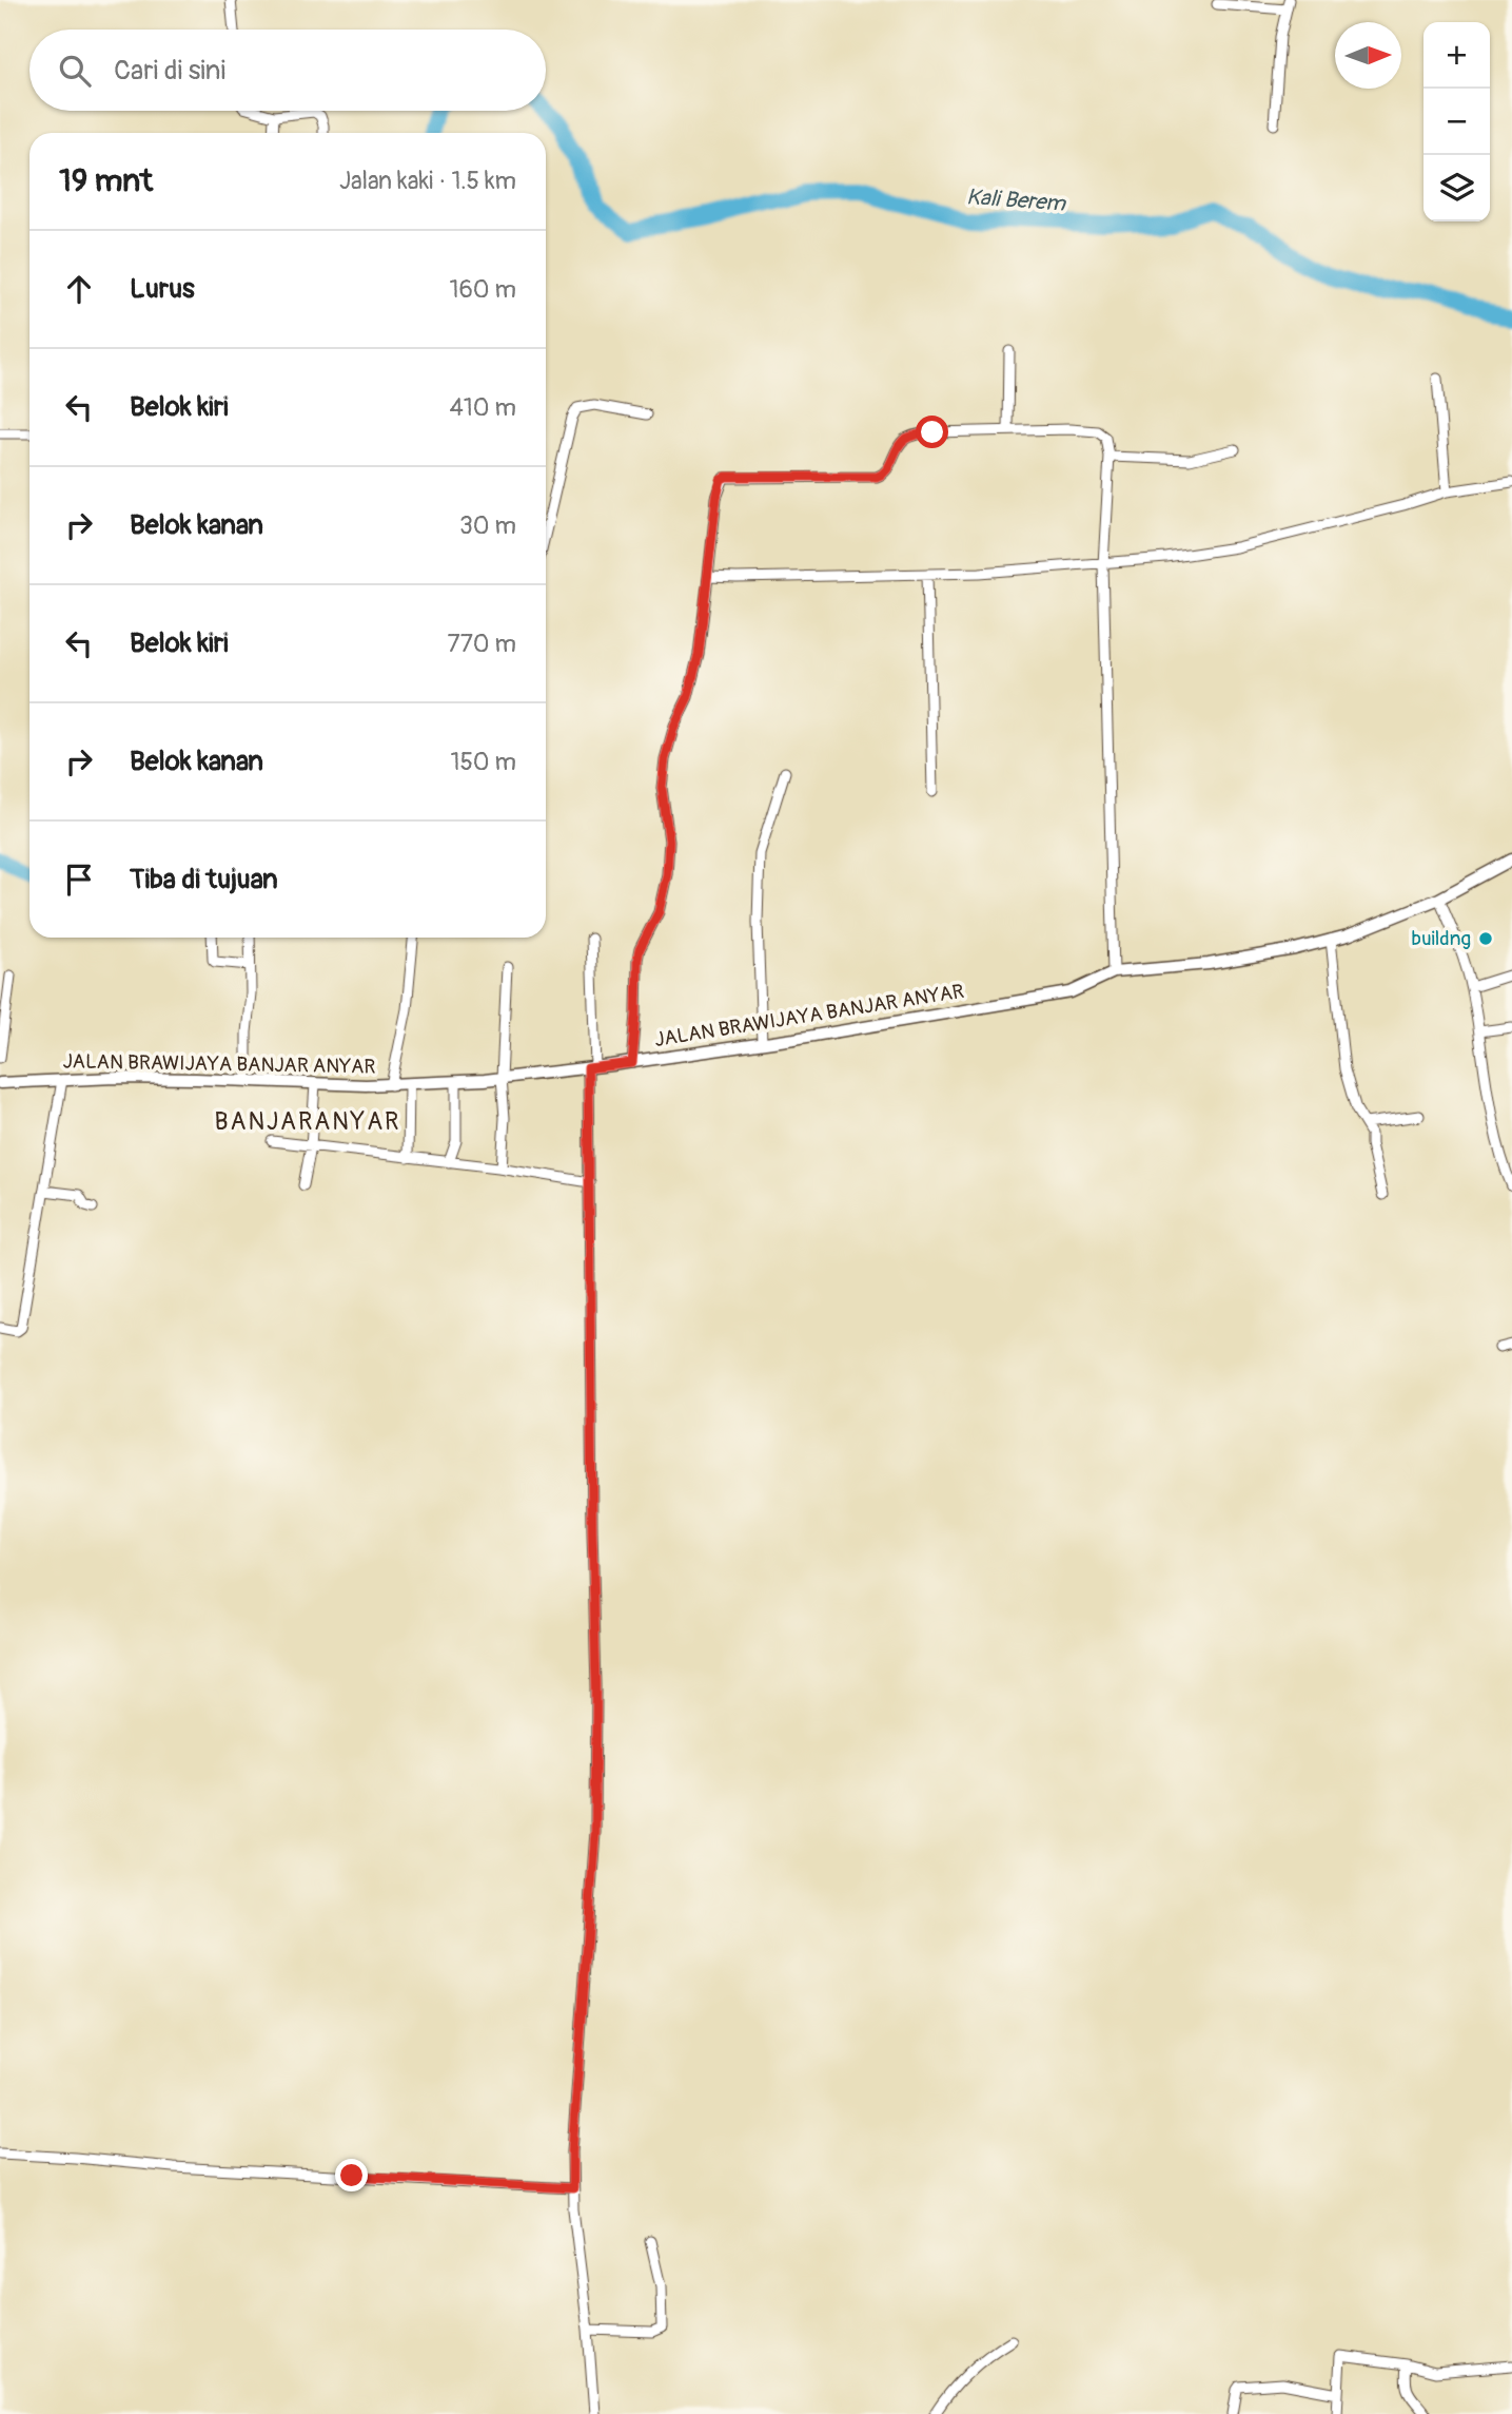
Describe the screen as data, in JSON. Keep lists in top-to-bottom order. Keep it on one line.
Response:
{"streets":{"street":["JALAN BRAWIJAYA BANJAR ANYAR"]},"districts":["BANJARANYAR"],"water":["Kali Berem"],"places":["buildng"],"north":"right","page":{"map_buttons":["+","−"],"search":"Cari di sini","heading":["19 mnt","Jalan kaki · 1.5 km"],"list":[["Lurus","160 m"],["Belok kiri","410 m"],["Belok kanan","30 m"],["Belok kiri","770 m"],["Belok kanan","150 m"],"Tiba di tujuan"]}}
